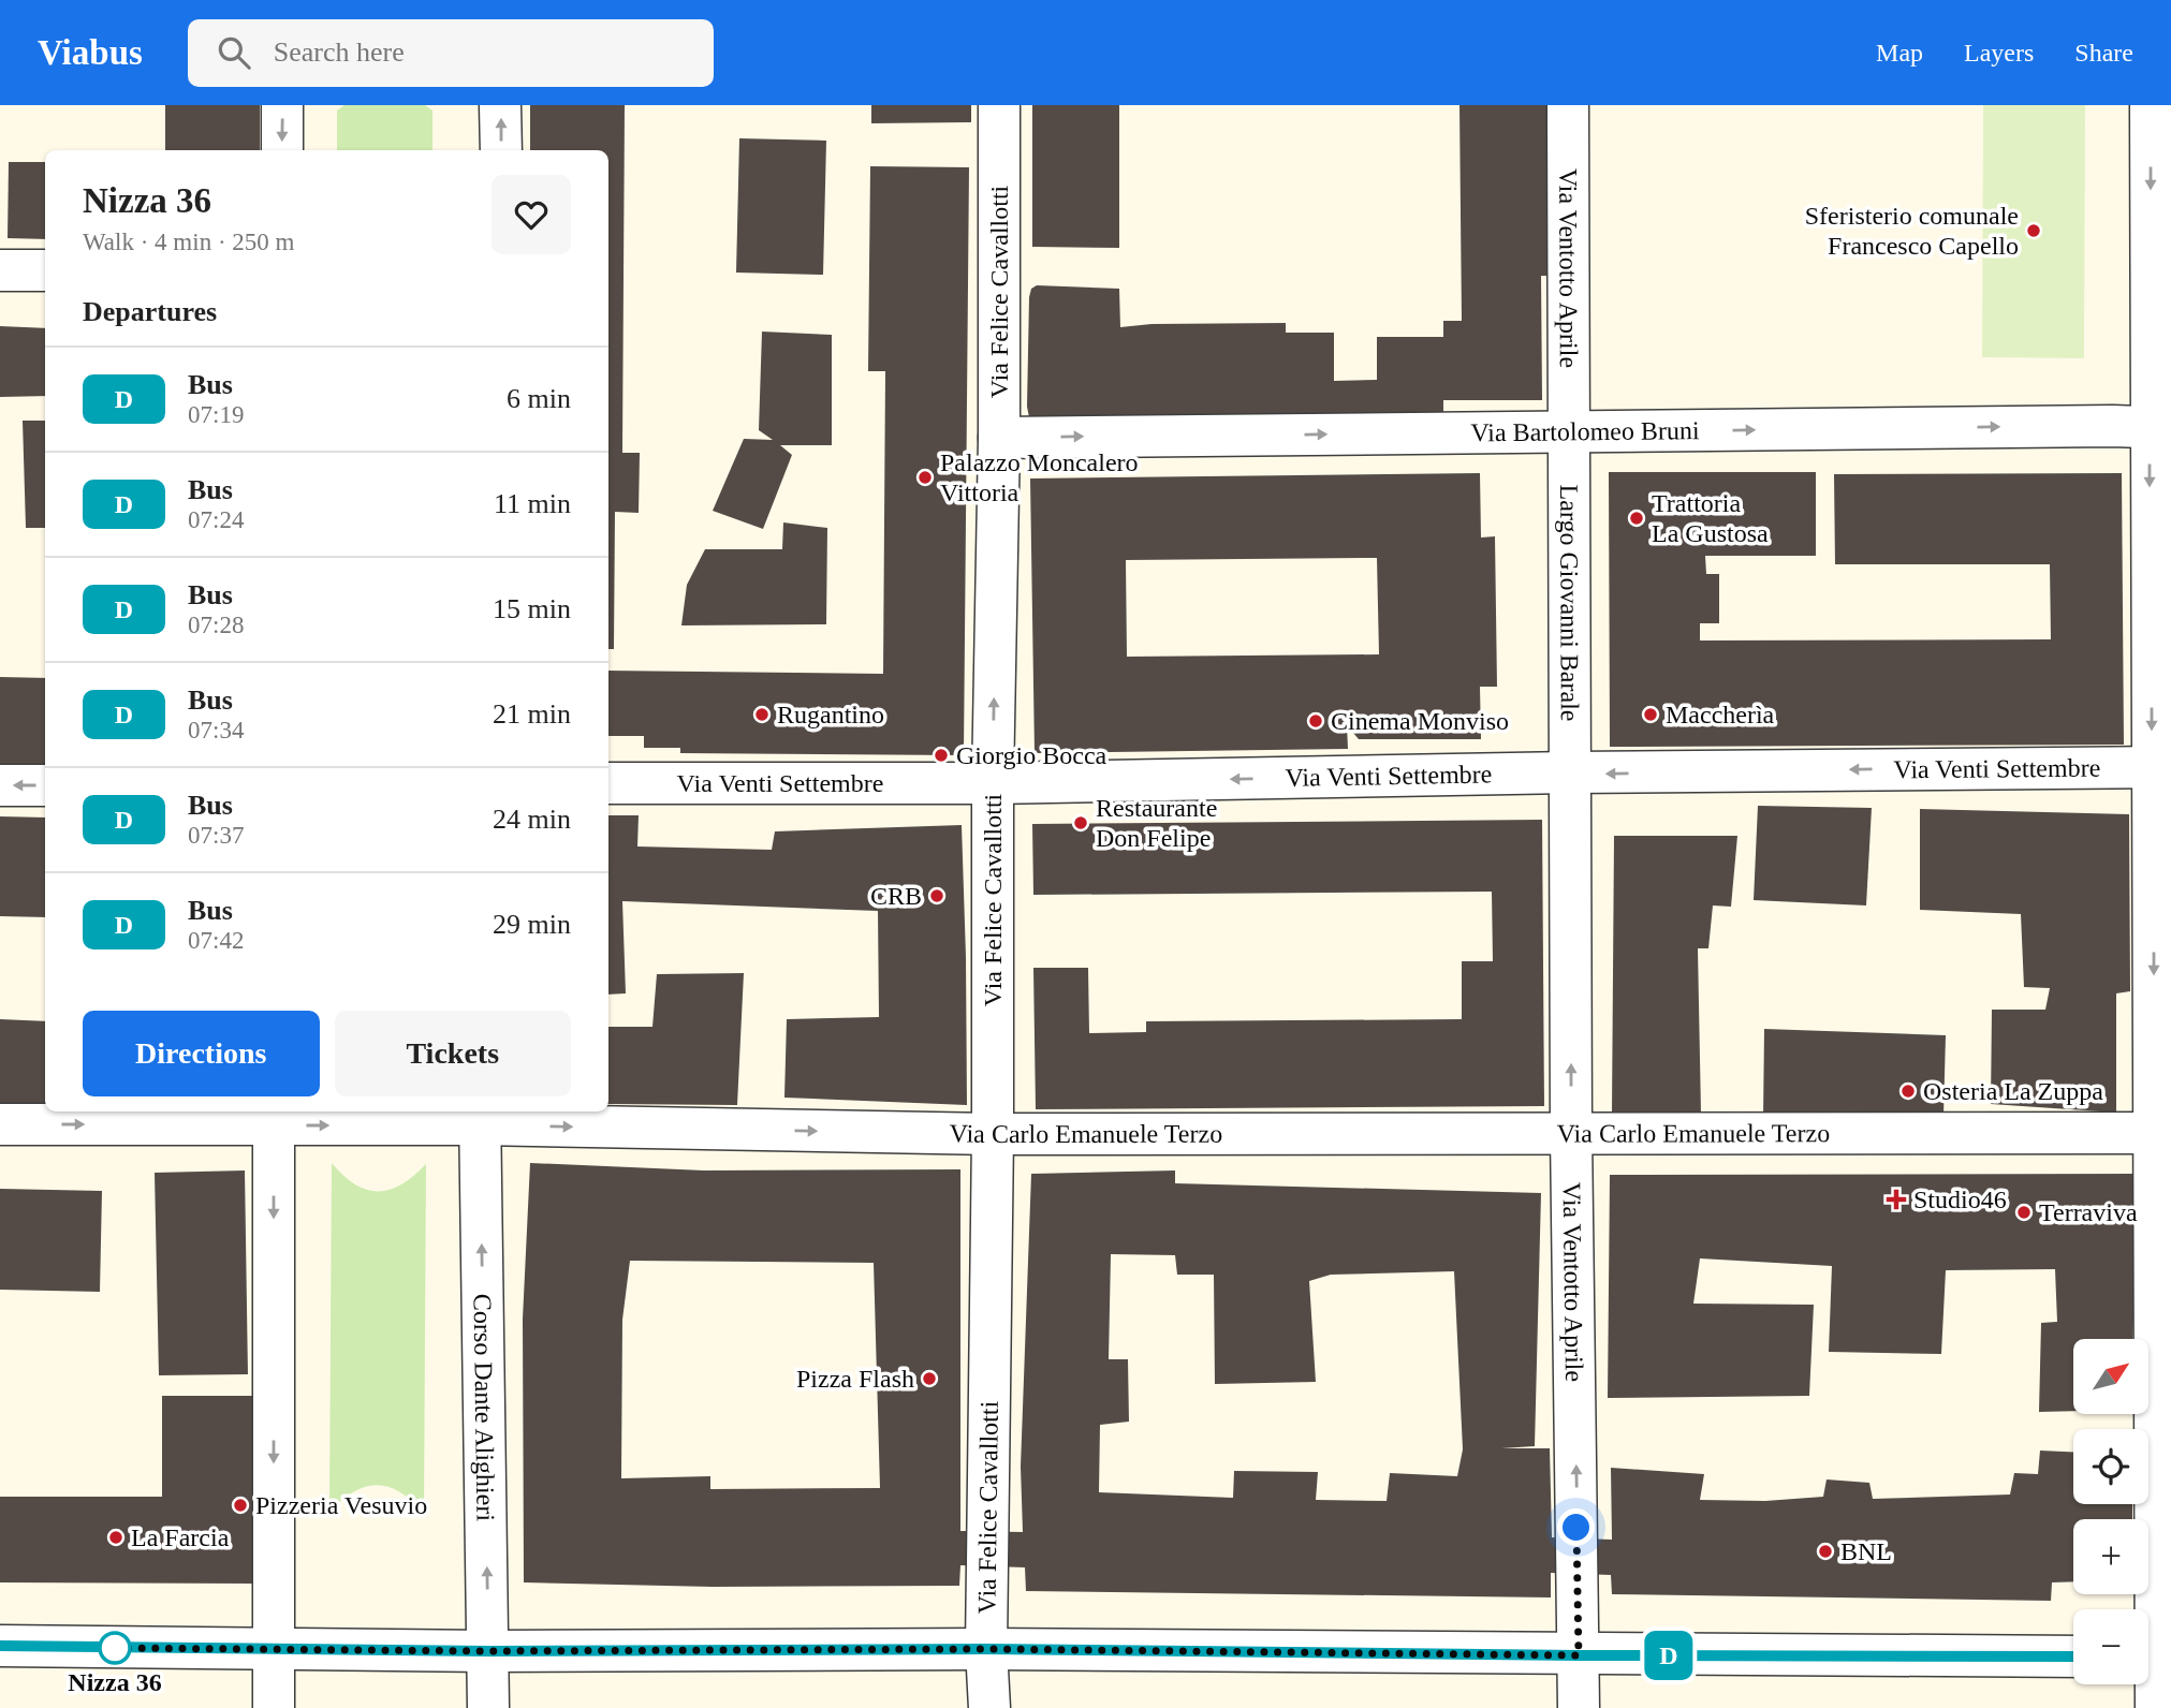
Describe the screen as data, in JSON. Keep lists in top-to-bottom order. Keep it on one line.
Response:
{"streets":{"street":["Via Ventotto Aprile","Via Felice Cavallotti","Via Bartolomeo Bruni","Largo Giovanni Barale","Via Venti Settembre","Via Carlo Emanuele Terzo","Corso Dante Alighieri"]},"crossings":[["Via Ventotto Aprile","Via Bartolomeo Bruni"],["Via Ventotto Aprile","Largo Giovanni Barale"],["Via Ventotto Aprile","Via Venti Settembre"],["Via Ventotto Aprile","Via Carlo Emanuele Terzo"],["Via Felice Cavallotti","Via Bartolomeo Bruni"],["Via Felice Cavallotti","Via Venti Settembre"],["Via Felice Cavallotti","Via Carlo Emanuele Terzo"],["Via Bartolomeo Bruni","Largo Giovanni Barale"],["Largo Giovanni Barale","Via Venti Settembre"],["Via Carlo Emanuele Terzo","Corso Dante Alighieri"]],"one_way":["Via Ventotto Aprile","Via Bartolomeo Bruni","Via Venti Settembre","Via Carlo Emanuele Terzo"],"places":{"other":["Sferisterio comunale Francesco Capello","Palazzo Moncalero Vittoria","Trattoria La Gustosa","Rugantino","Maccherìa","Cinema Monviso","Giorgio Bocca","Restaurante Don Felipe","CRB","Osteria La Zuppa","Terraviva","Pizza Flash","Pizzeria Vesuvio","La Farcia","BNL","Nizza 36"],"health":["Studio46"]},"lines":["bus line D"],"north":"top right","page":{"header":"Viabus","search":"Search here","nav":["Map","Layers","Share"],"on_map":"D","heading":[["Nizza 36","Walk · 4 min · 250 m"],"Departures"],"list":[{"mark":"D","name":"Bus","note":"07:19","value":"6 min"},{"mark":"D","name":"Bus","note":"07:24","value":"11 min"},{"mark":"D","name":"Bus","note":"07:28","value":"15 min"},{"mark":"D","name":"Bus","note":"07:34","value":"21 min"},{"mark":"D","name":"Bus","note":"07:37","value":"24 min"},{"mark":"D","name":"Bus","note":"07:42","value":"29 min"}],"buttons":["Directions","Tickets"],"map_buttons":["+","−"]}}
